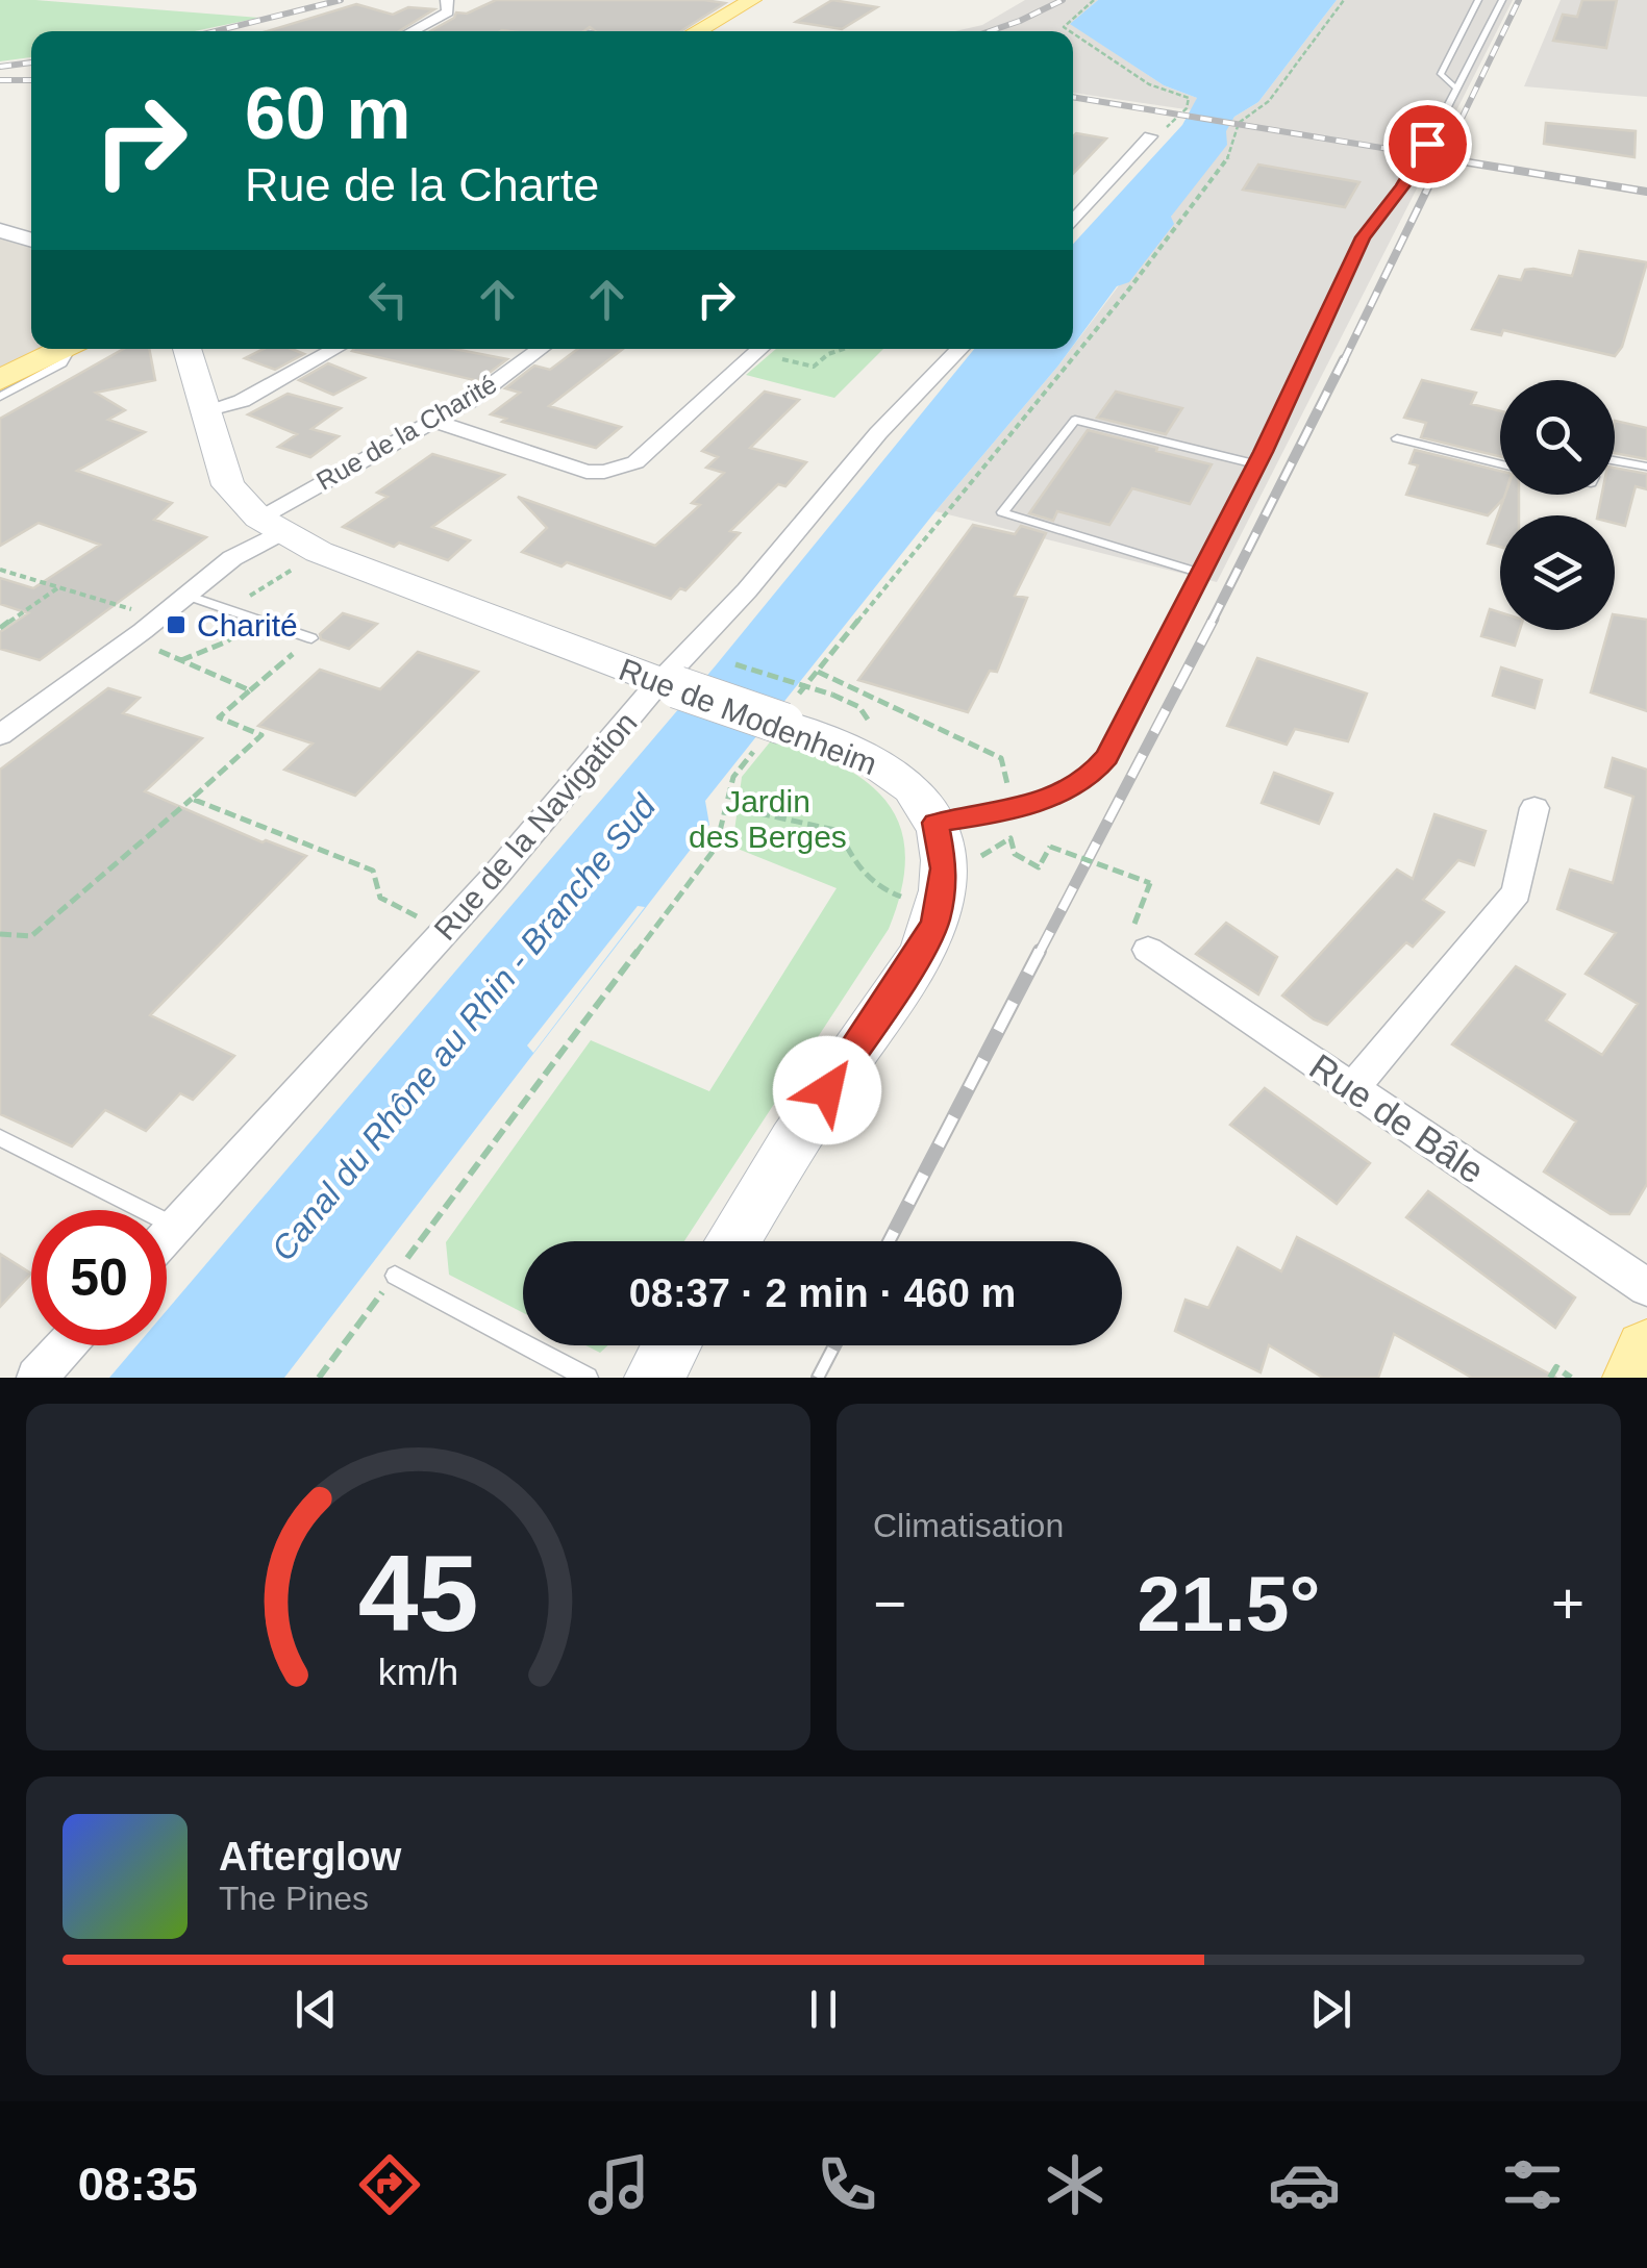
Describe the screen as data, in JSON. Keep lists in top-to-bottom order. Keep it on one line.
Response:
{"streets":{"main road":["Rue de Modenheim"],"street":["Rue de la Charité","Rue de la Navigation","Rue de Bâle"]},"crossings":[["Rue de la Charité","Rue de Modenheim"],["Rue de Modenheim","Rue de la Navigation"]],"water":["Canal du Rhône au Rhin - Branche Sud"],"parks":["Jardin des Berges"],"places":{"transit":["Charité"]},"page":{"turn":["60 m","Rue de la Charte"],"limit":"50","trip":"08:37 · 2 min · 460 m","tile":"Climatisation","heat":["−","21.5°","+"],"song":["Afterglow","The Pines"],"tabs":"08:35","gauge":["45","km/h"]}}
